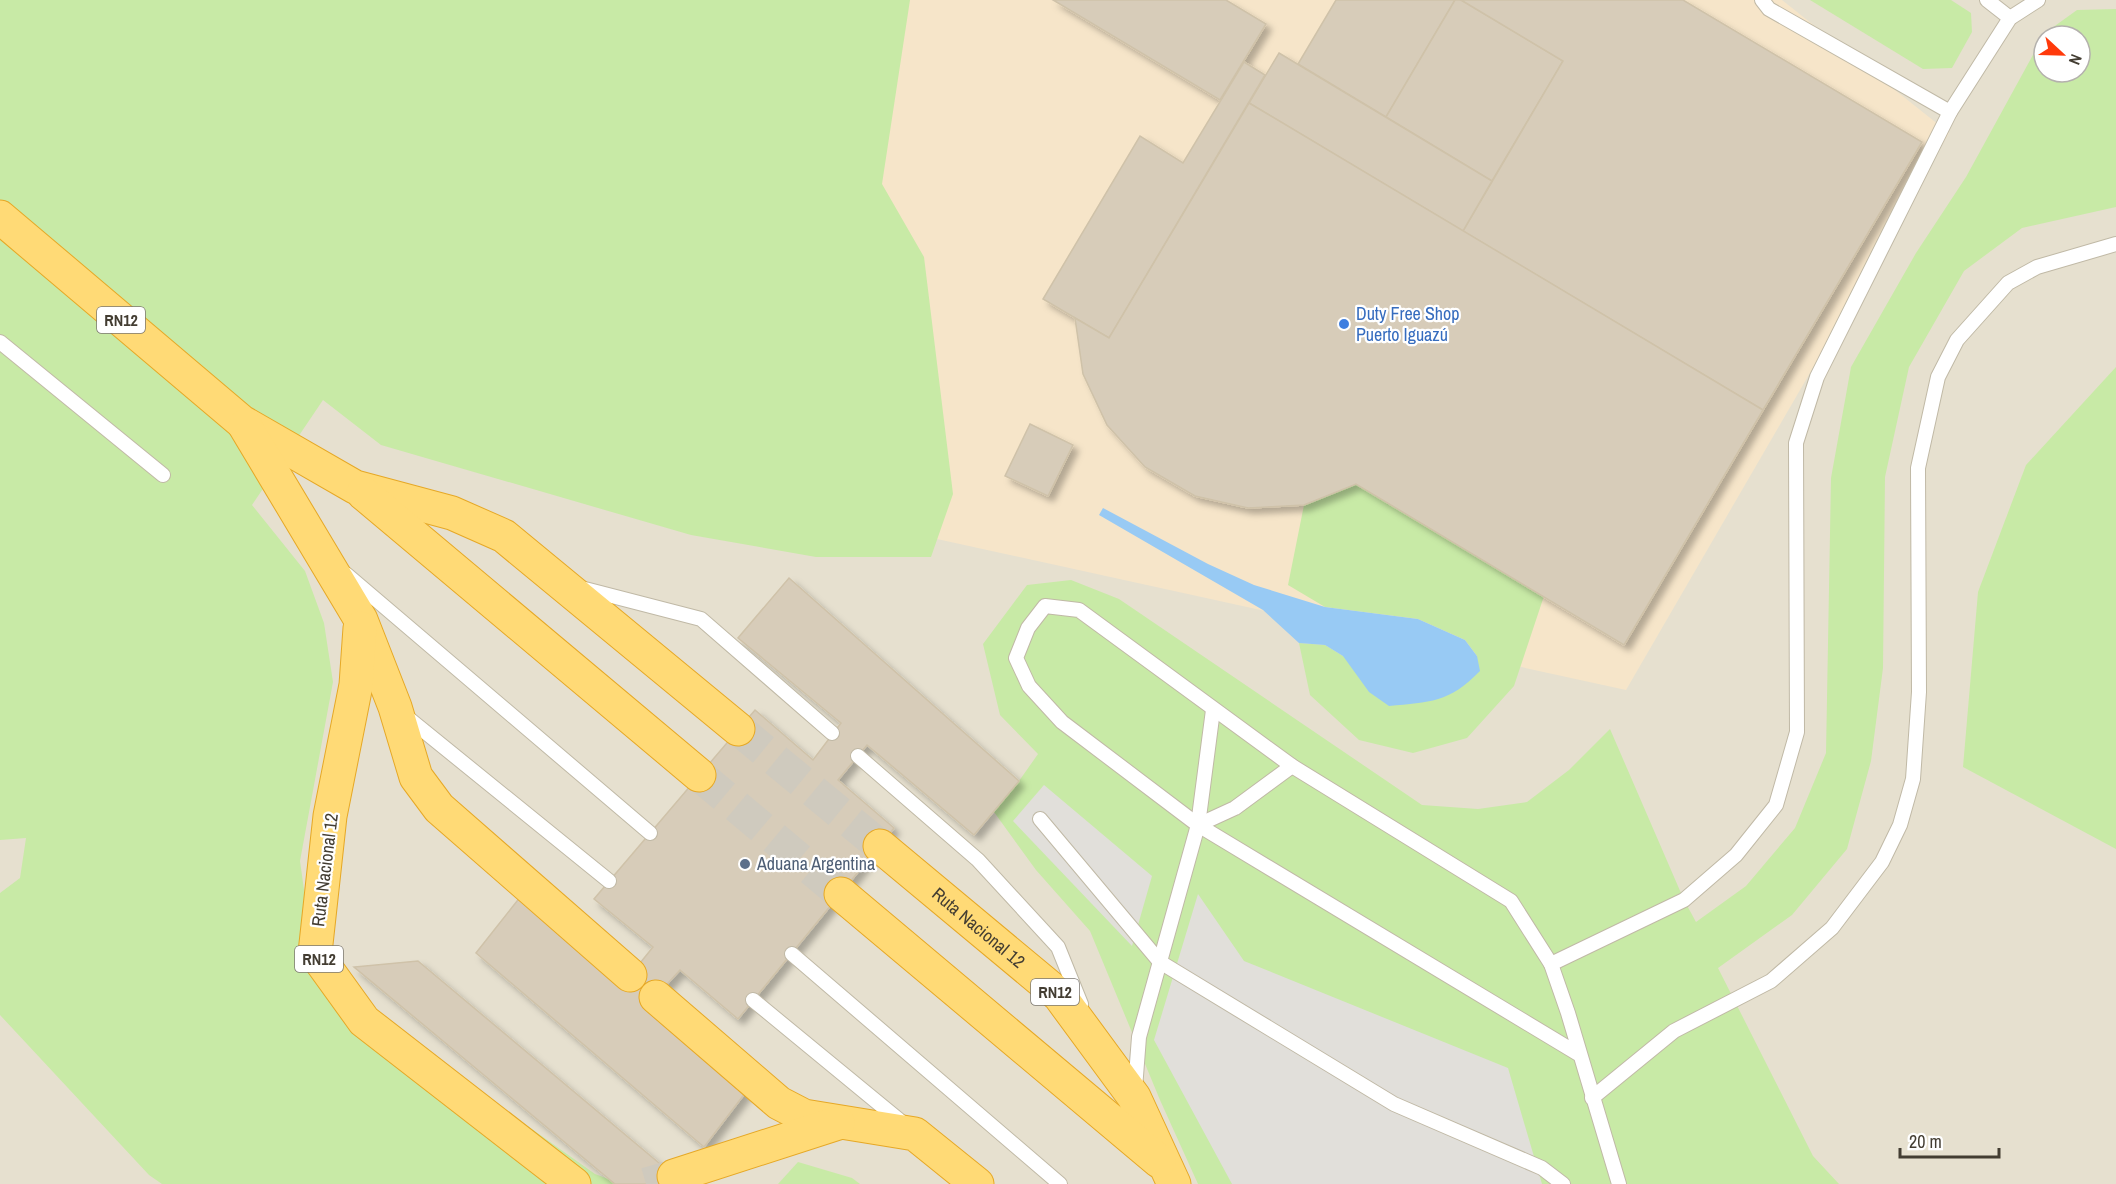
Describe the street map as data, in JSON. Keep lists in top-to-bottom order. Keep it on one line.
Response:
{"streets":{"highway":["RN12","Ruta Nacional 12"]},"crossings":[["RN12","Ruta Nacional 12"]],"places":["Duty Free Shop Puerto Iguazú","Aduana Argentina"],"scale_bar":"20 m","north":"right"}
